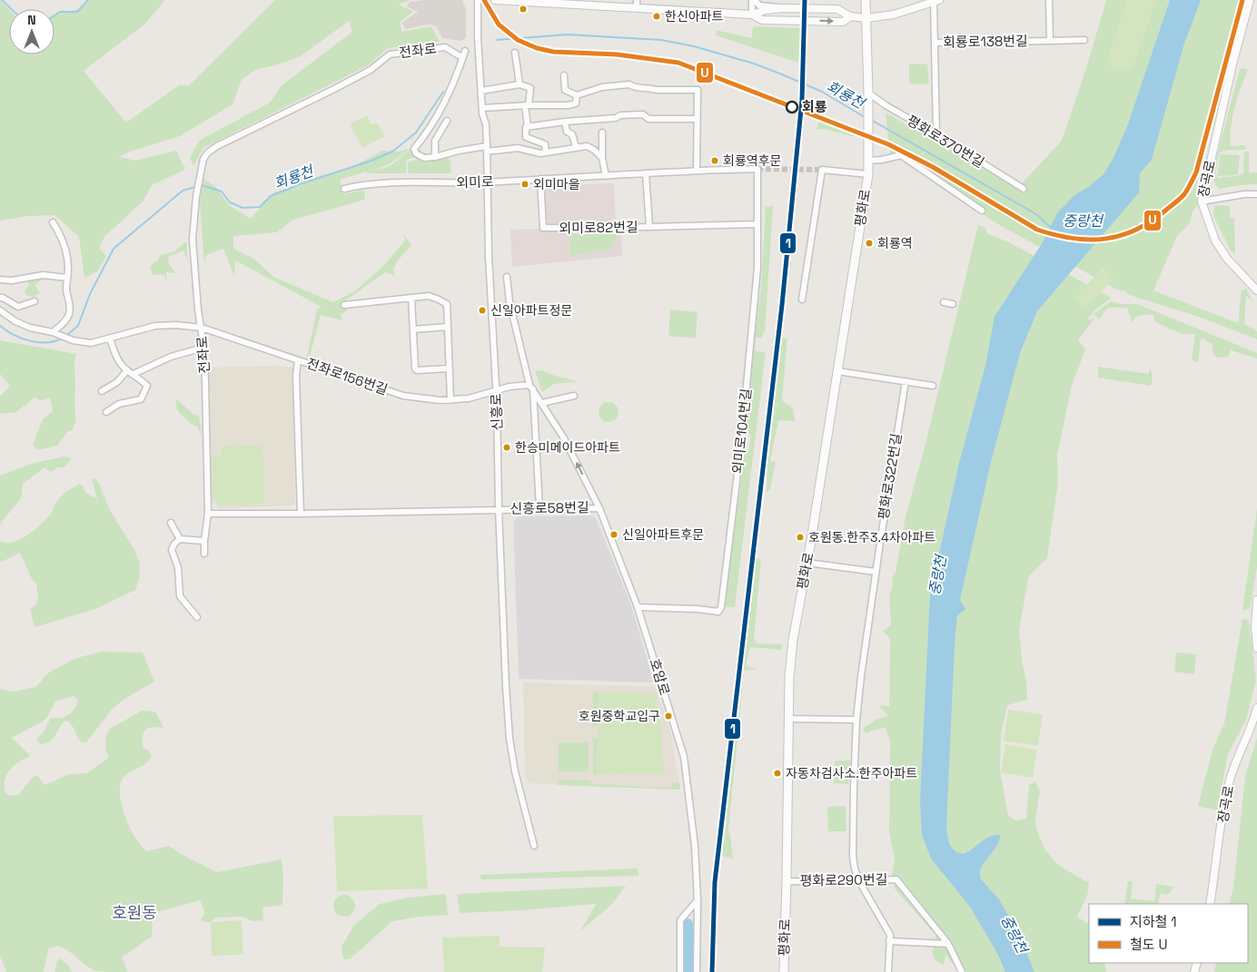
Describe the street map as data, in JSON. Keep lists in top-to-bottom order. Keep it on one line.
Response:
{"streets":{"main road":["평화로"],"street":["회룡로138번길","전좌로","평화로370번길","장곡로","외미로","외미로82번길","전좌로156번길","신흥로","외미로104번길","평화로322번길","신흥로58번길","호암로","평화로290번길"]},"crossings":[["전좌로","전좌로156번길"],["전좌로","신흥로58번길"],["평화로370번길","평화로"],["외미로","외미로82번길"],["외미로","신흥로"],["외미로","외미로104번길"],["평화로","평화로290번길"],["외미로82번길","외미로104번길"],["전좌로156번길","신흥로"],["전좌로156번길","호암로"],["신흥로","신흥로58번길"],["외미로104번길","호암로"],["평화로322번길","평화로290번길"],["신흥로58번길","호암로"]],"districts":["호원동"],"water":["회룡천","중랑천"],"places":["한신아파트","회룡","회룡역후문","외미마을","회룡역","신일아파트정문","한승미메이드아파트","신일아파트후문","호원동.한주3.4차아파트","호원중학교입구","자동차검사소.한주아파트"],"lines":["metro line 1","rail line U"],"legend":["지하철 1","철도 U"],"north":"top"}
